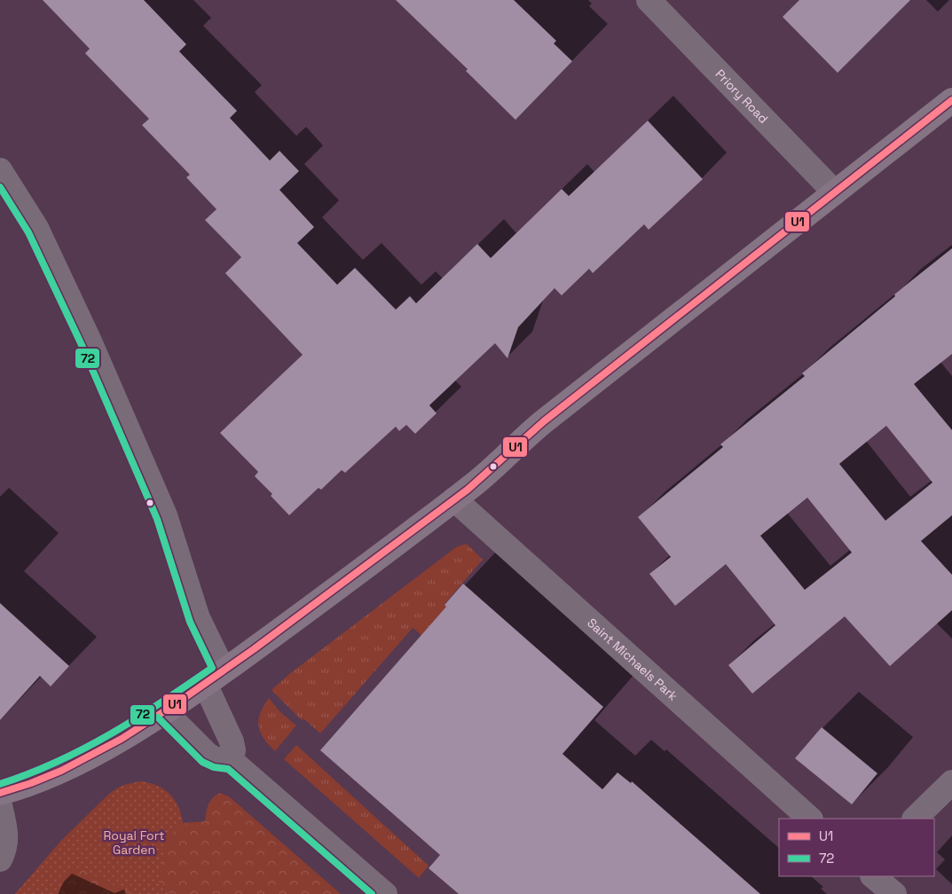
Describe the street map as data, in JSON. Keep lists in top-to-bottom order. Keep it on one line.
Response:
{"streets":{"street":["Priory Road","Saint Michaels Park"]},"parks":["Royal Fort Garden"],"lines":["transit line U1","transit line 72"],"legend":["U1","72"]}
